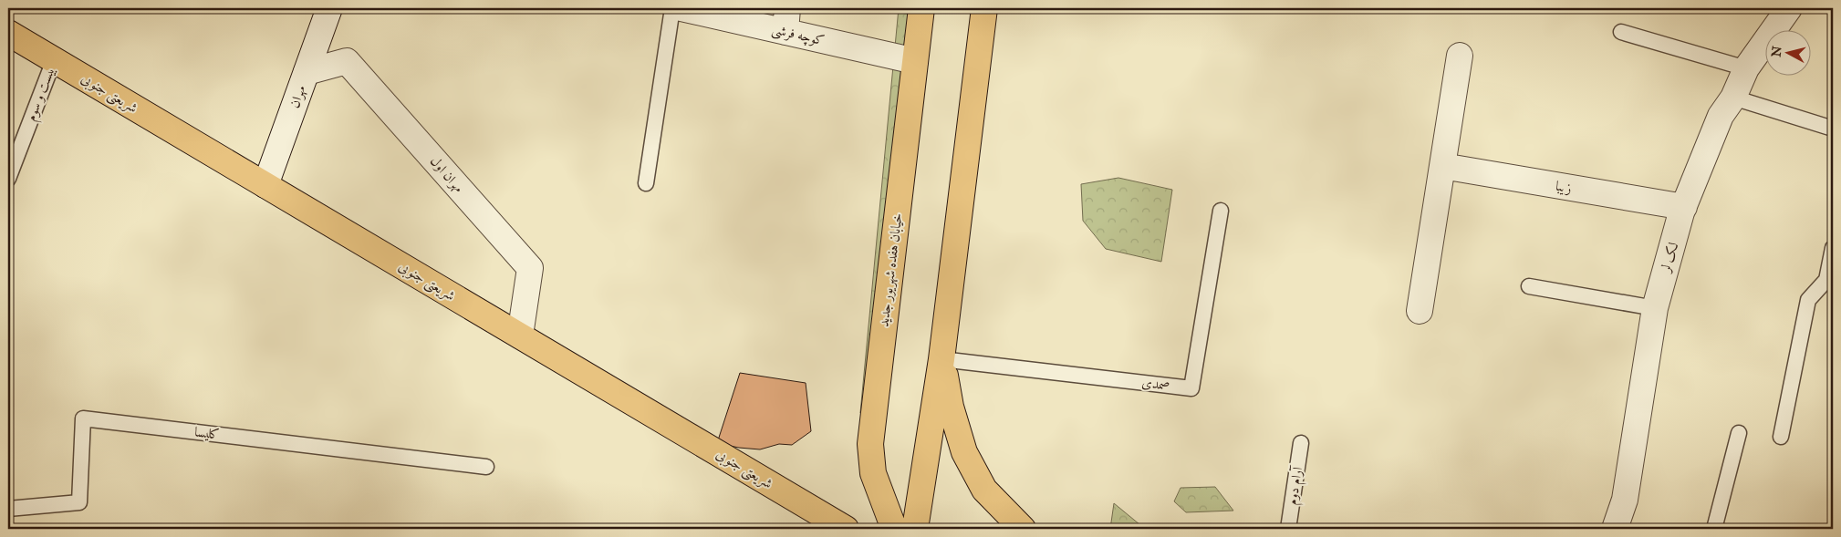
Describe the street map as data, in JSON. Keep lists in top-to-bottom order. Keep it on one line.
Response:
{"streets":{"main road":["شریعتی جنوبی","خیابان هفده شهریور جدید"],"street":["کوچه فرشی","مهران","مهران اول","زیبا","لک لر"],"lane":["بیست و سوم","صمدی","کلیسا","آرام دوم"]},"crossings":[["کوچه فرشی","خیابان هفده شهریور جدید"],["شریعتی جنوبی","بیست و سوم"],["شریعتی جنوبی","مهران"],["شریعتی جنوبی","مهران اول"],["مهران","مهران اول"],["زیبا","لک لر"]],"north":"left"}
